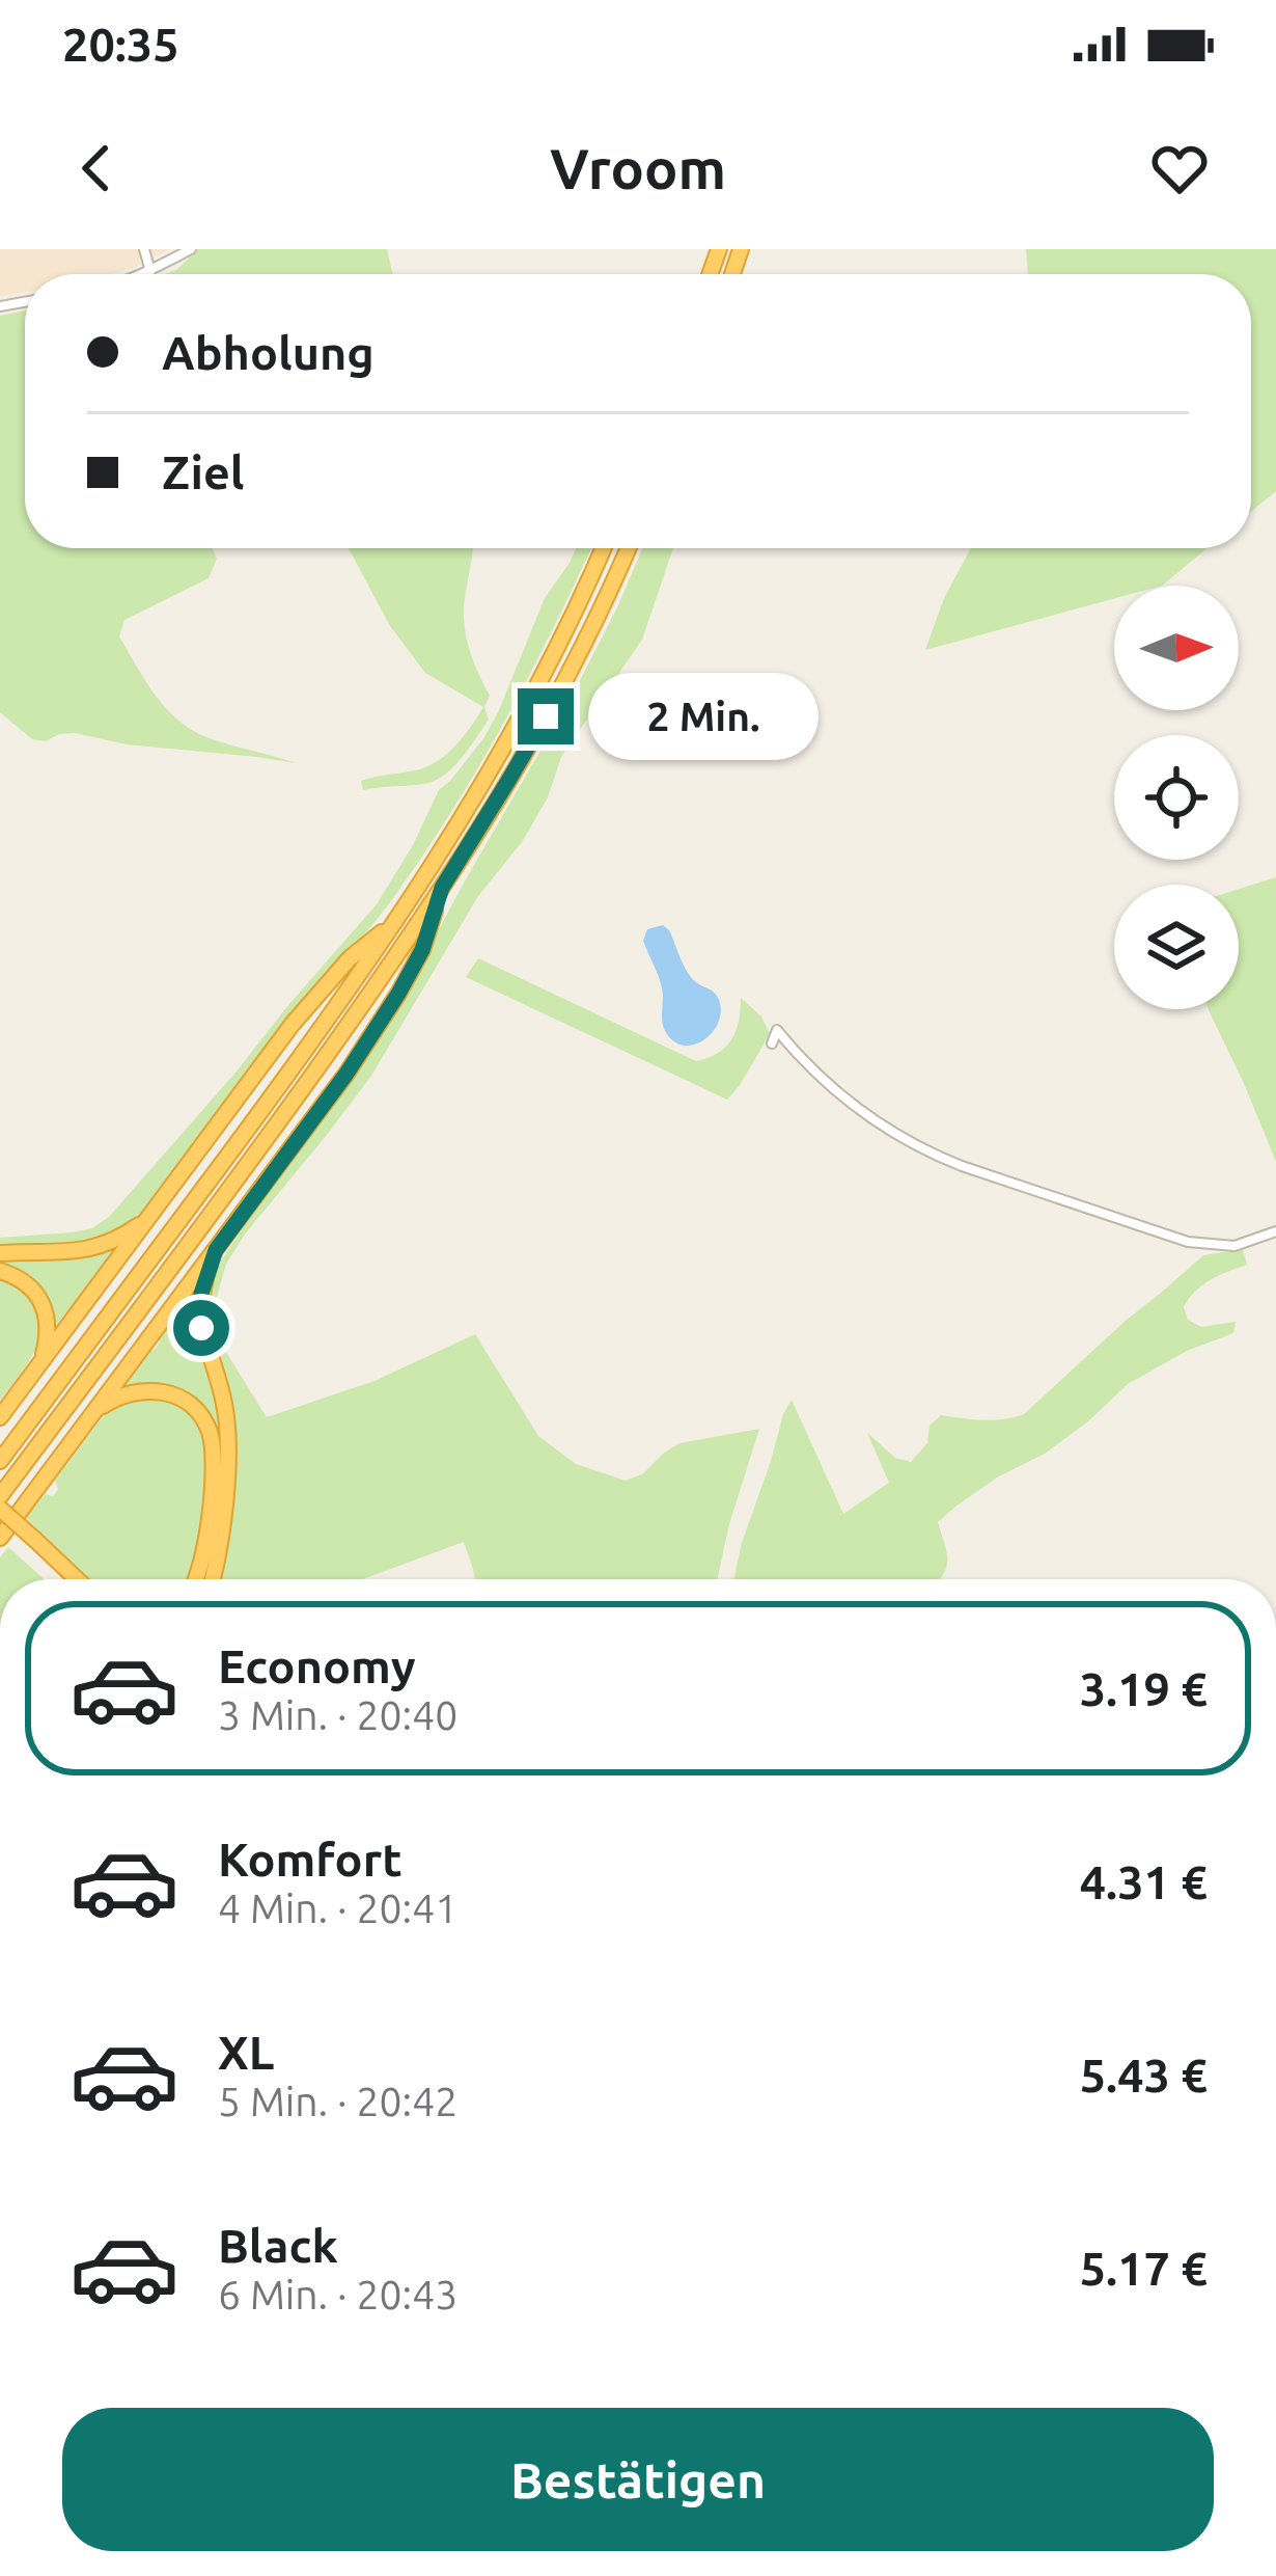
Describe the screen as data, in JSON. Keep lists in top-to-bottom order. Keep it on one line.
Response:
{"north":"right","page":{"status":"20:35","header":"Vroom","banner":["Abholung","Ziel"],"bubble":"2 Min.","list":[{"name":"Economy","note":"3 Min. · 20:40","value":"3.19 €"},{"name":"Komfort","note":"4 Min. · 20:41","value":"4.31 €"},{"name":"XL","note":"5 Min. · 20:42","value":"5.43 €"},{"name":"Black","note":"6 Min. · 20:43","value":"5.17 €"}],"buttons":"Bestätigen"}}
